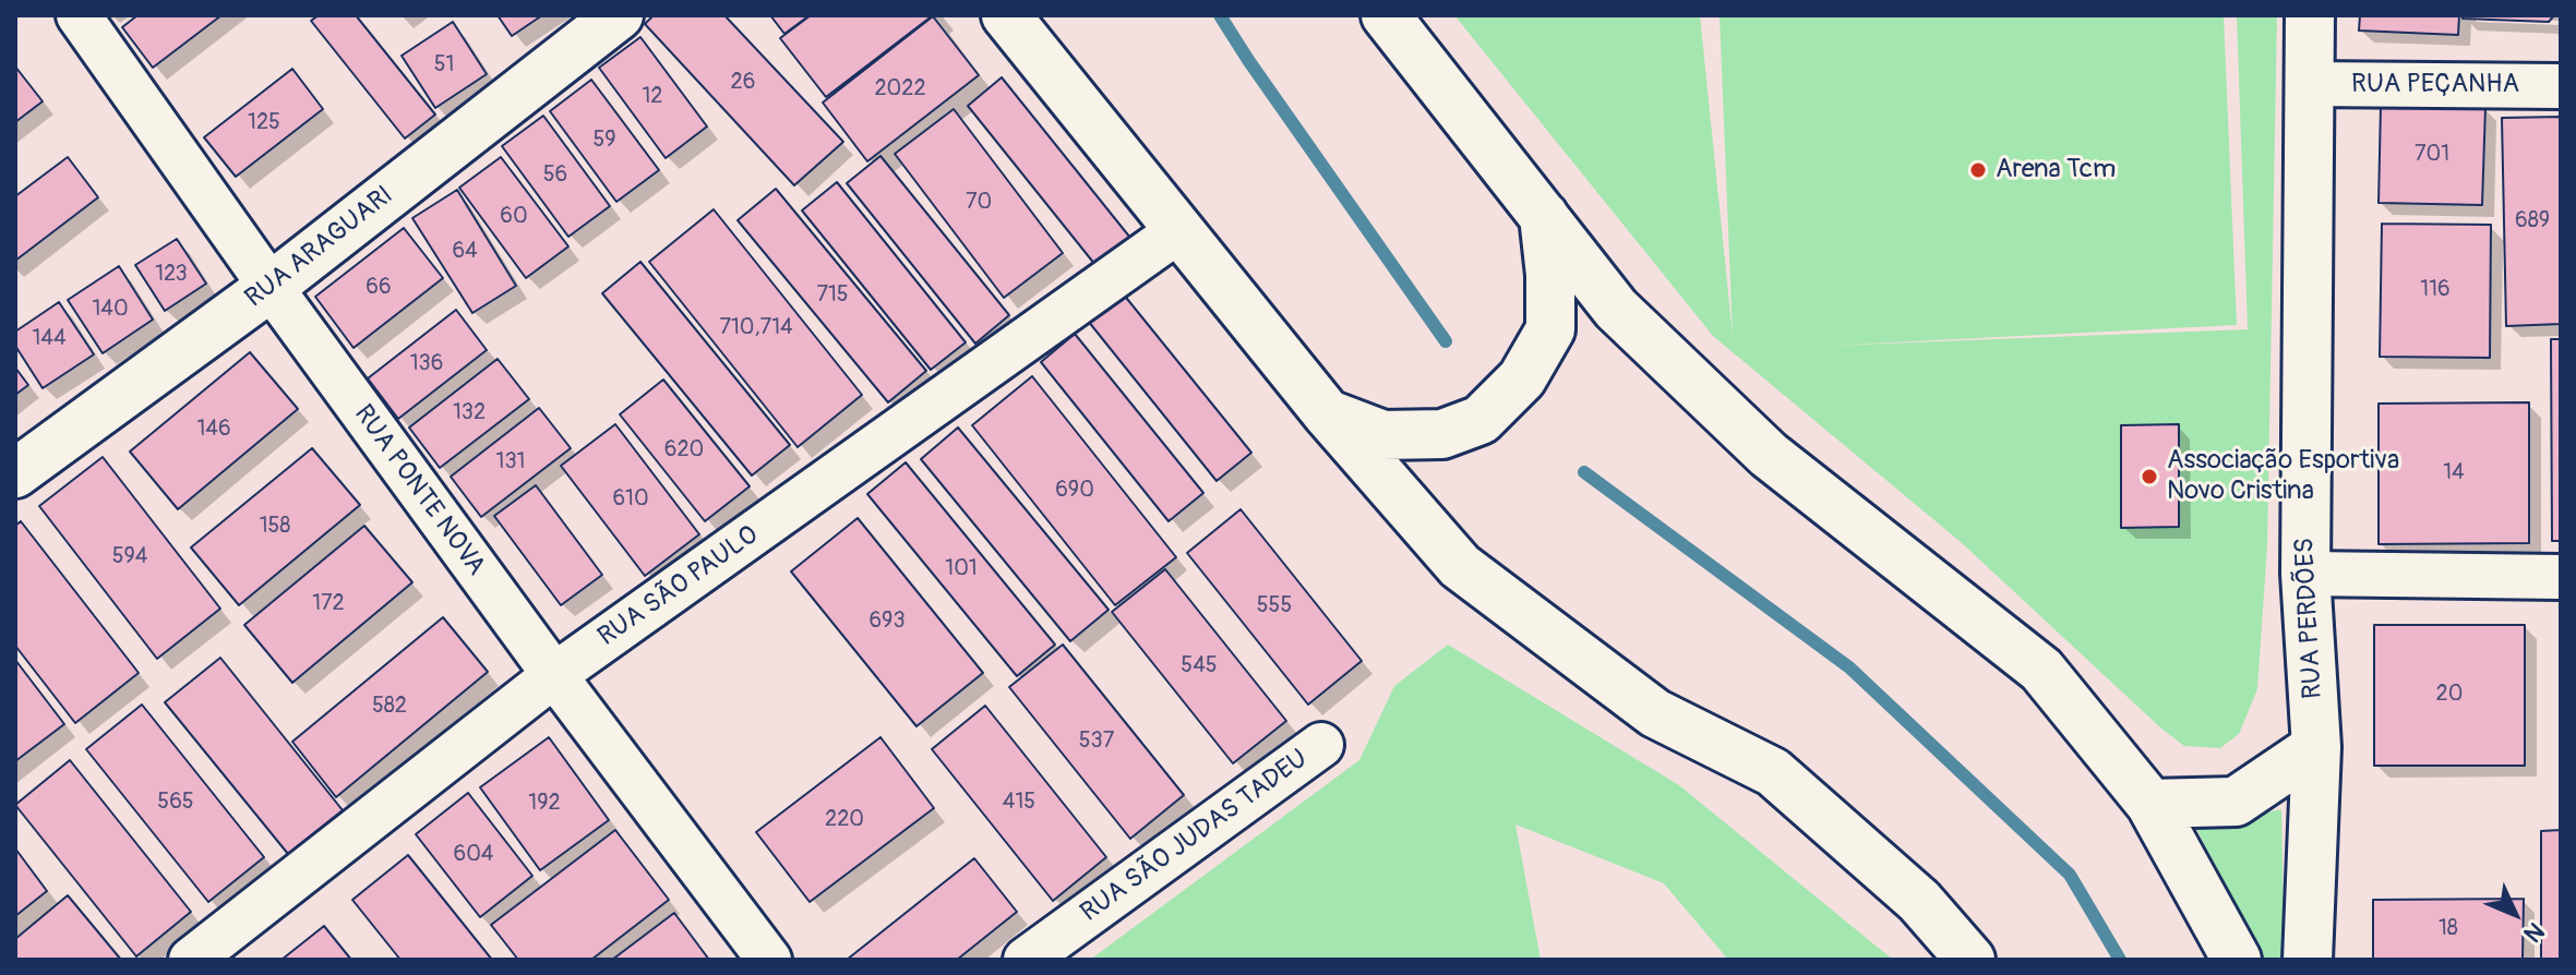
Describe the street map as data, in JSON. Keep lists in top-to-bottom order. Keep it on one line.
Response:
{"streets":{"main road":["RUA ARAGUARI","RUA PERDÕES"],"street":["RUA PEÇANHA","RUA PONTE NOVA","RUA SÃO PAULO","RUA SÃO JUDAS TADEU"]},"crossings":[["RUA PEÇANHA","RUA PERDÕES"],["RUA ARAGUARI","RUA PONTE NOVA"],["RUA PONTE NOVA","RUA SÃO PAULO"]],"places":["Arena Tcm","Associação Esportiva Novo Cristina"],"house_numbers":["51","26","2022","12","125","59","701","56","70","60","689","64","123","66","116","715","140","710,714","144","136","132","146","620","131","14","690","610","158","594","101","172","555","693","545","20","582","537","565","415","192","220","604","18"],"north":"bottom right"}
